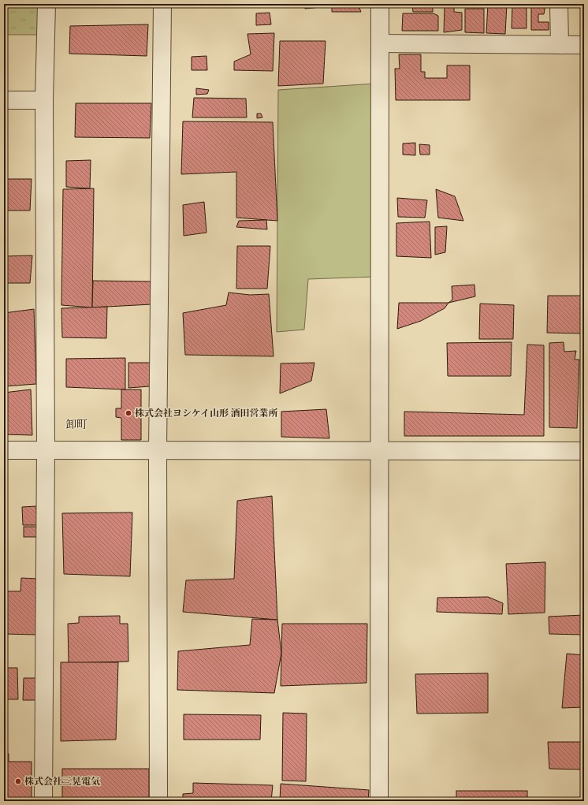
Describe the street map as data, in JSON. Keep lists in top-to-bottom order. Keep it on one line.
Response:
{"districts":["卸町"],"places":["株式会社ヨシケイ山形 酒田営業所","株式会社三晃電気"]}
